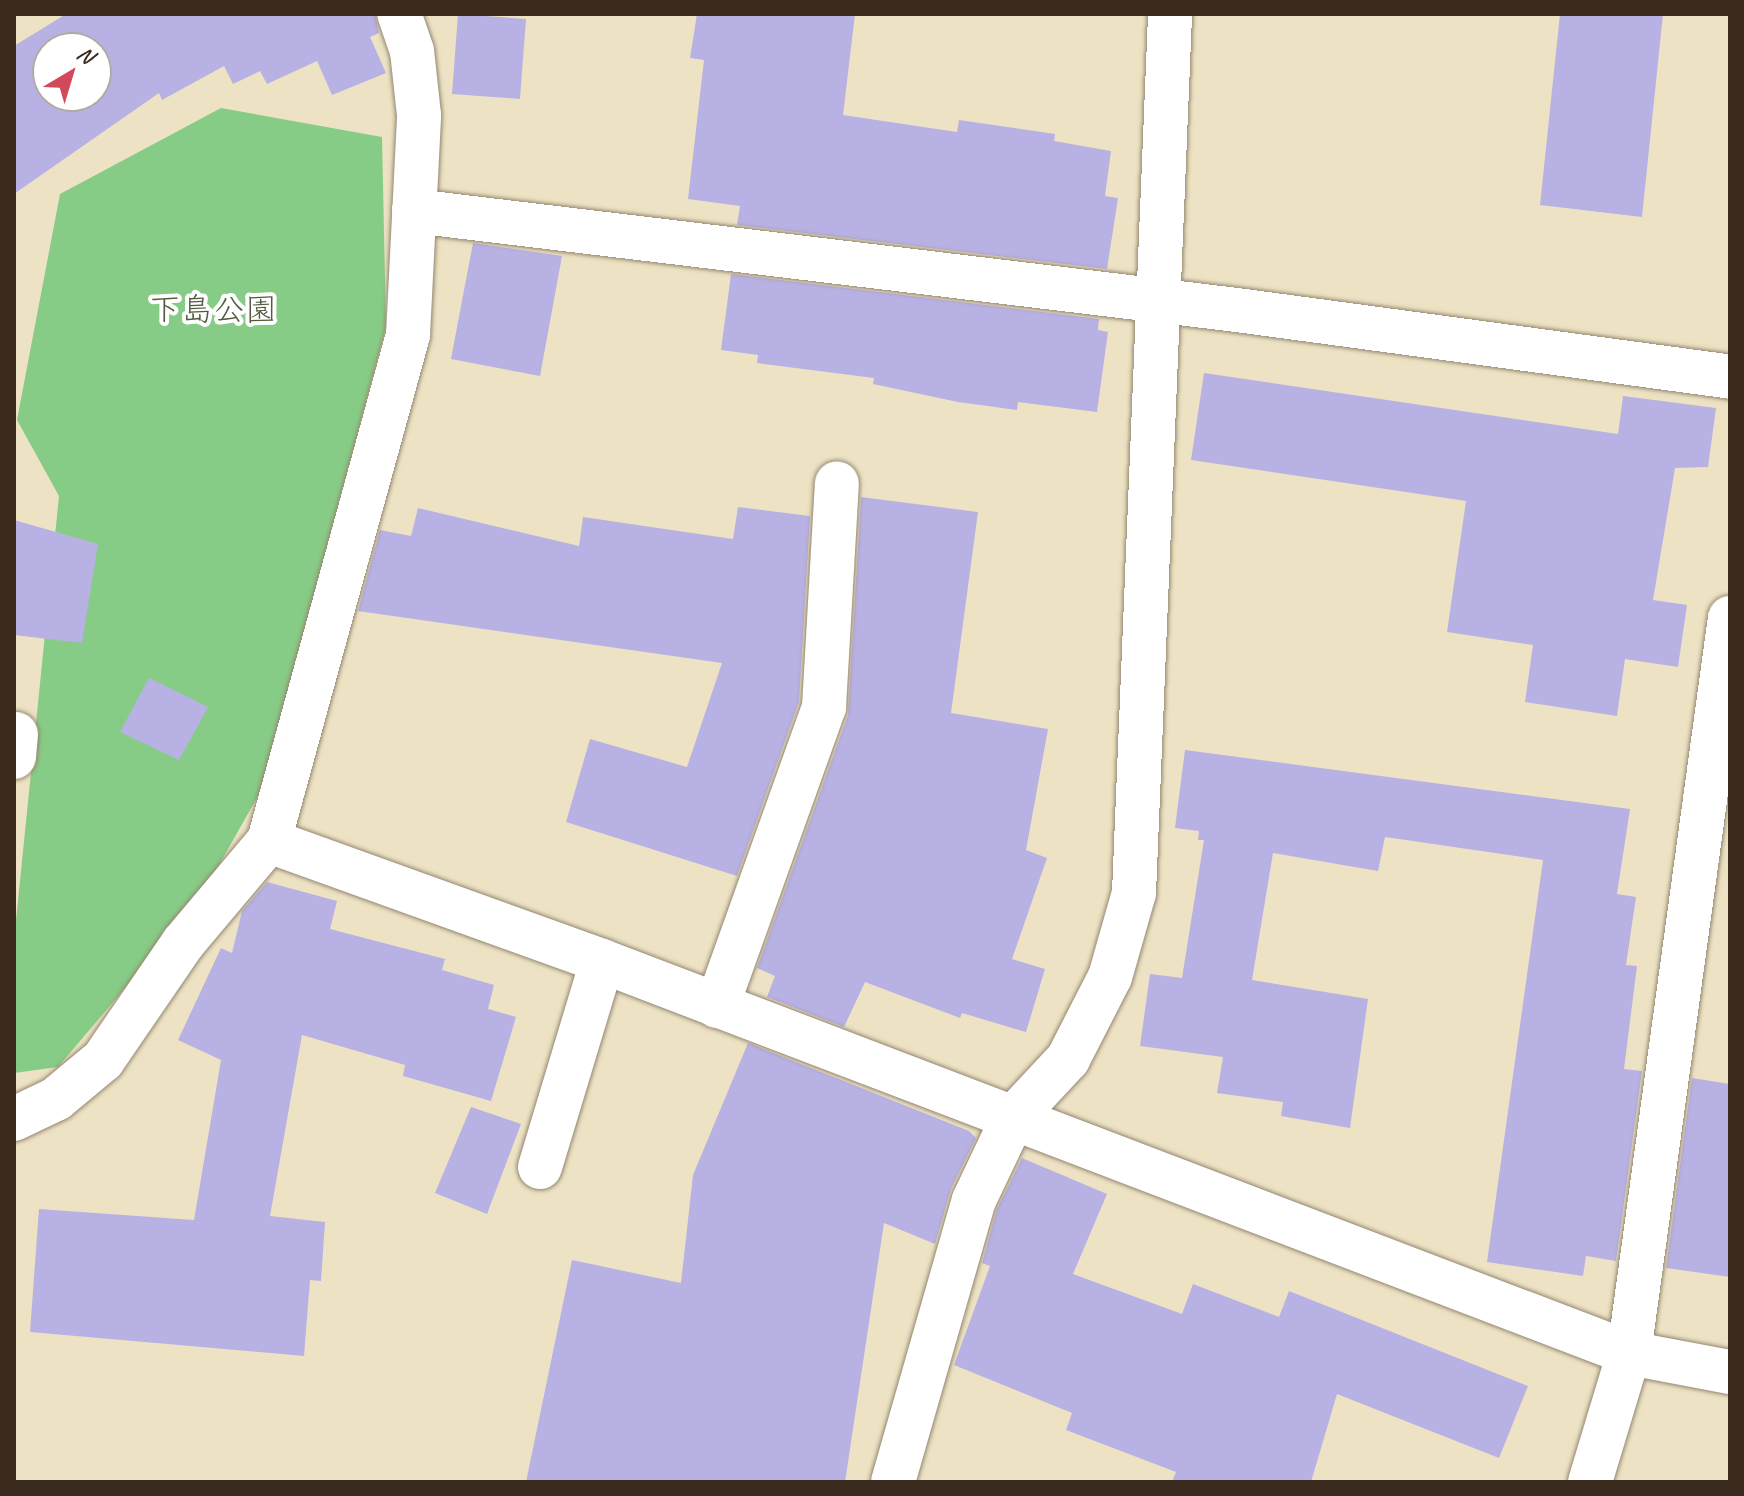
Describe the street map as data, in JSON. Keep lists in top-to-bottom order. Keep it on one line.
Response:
{"parks":["下島公園"],"north":"top right"}
